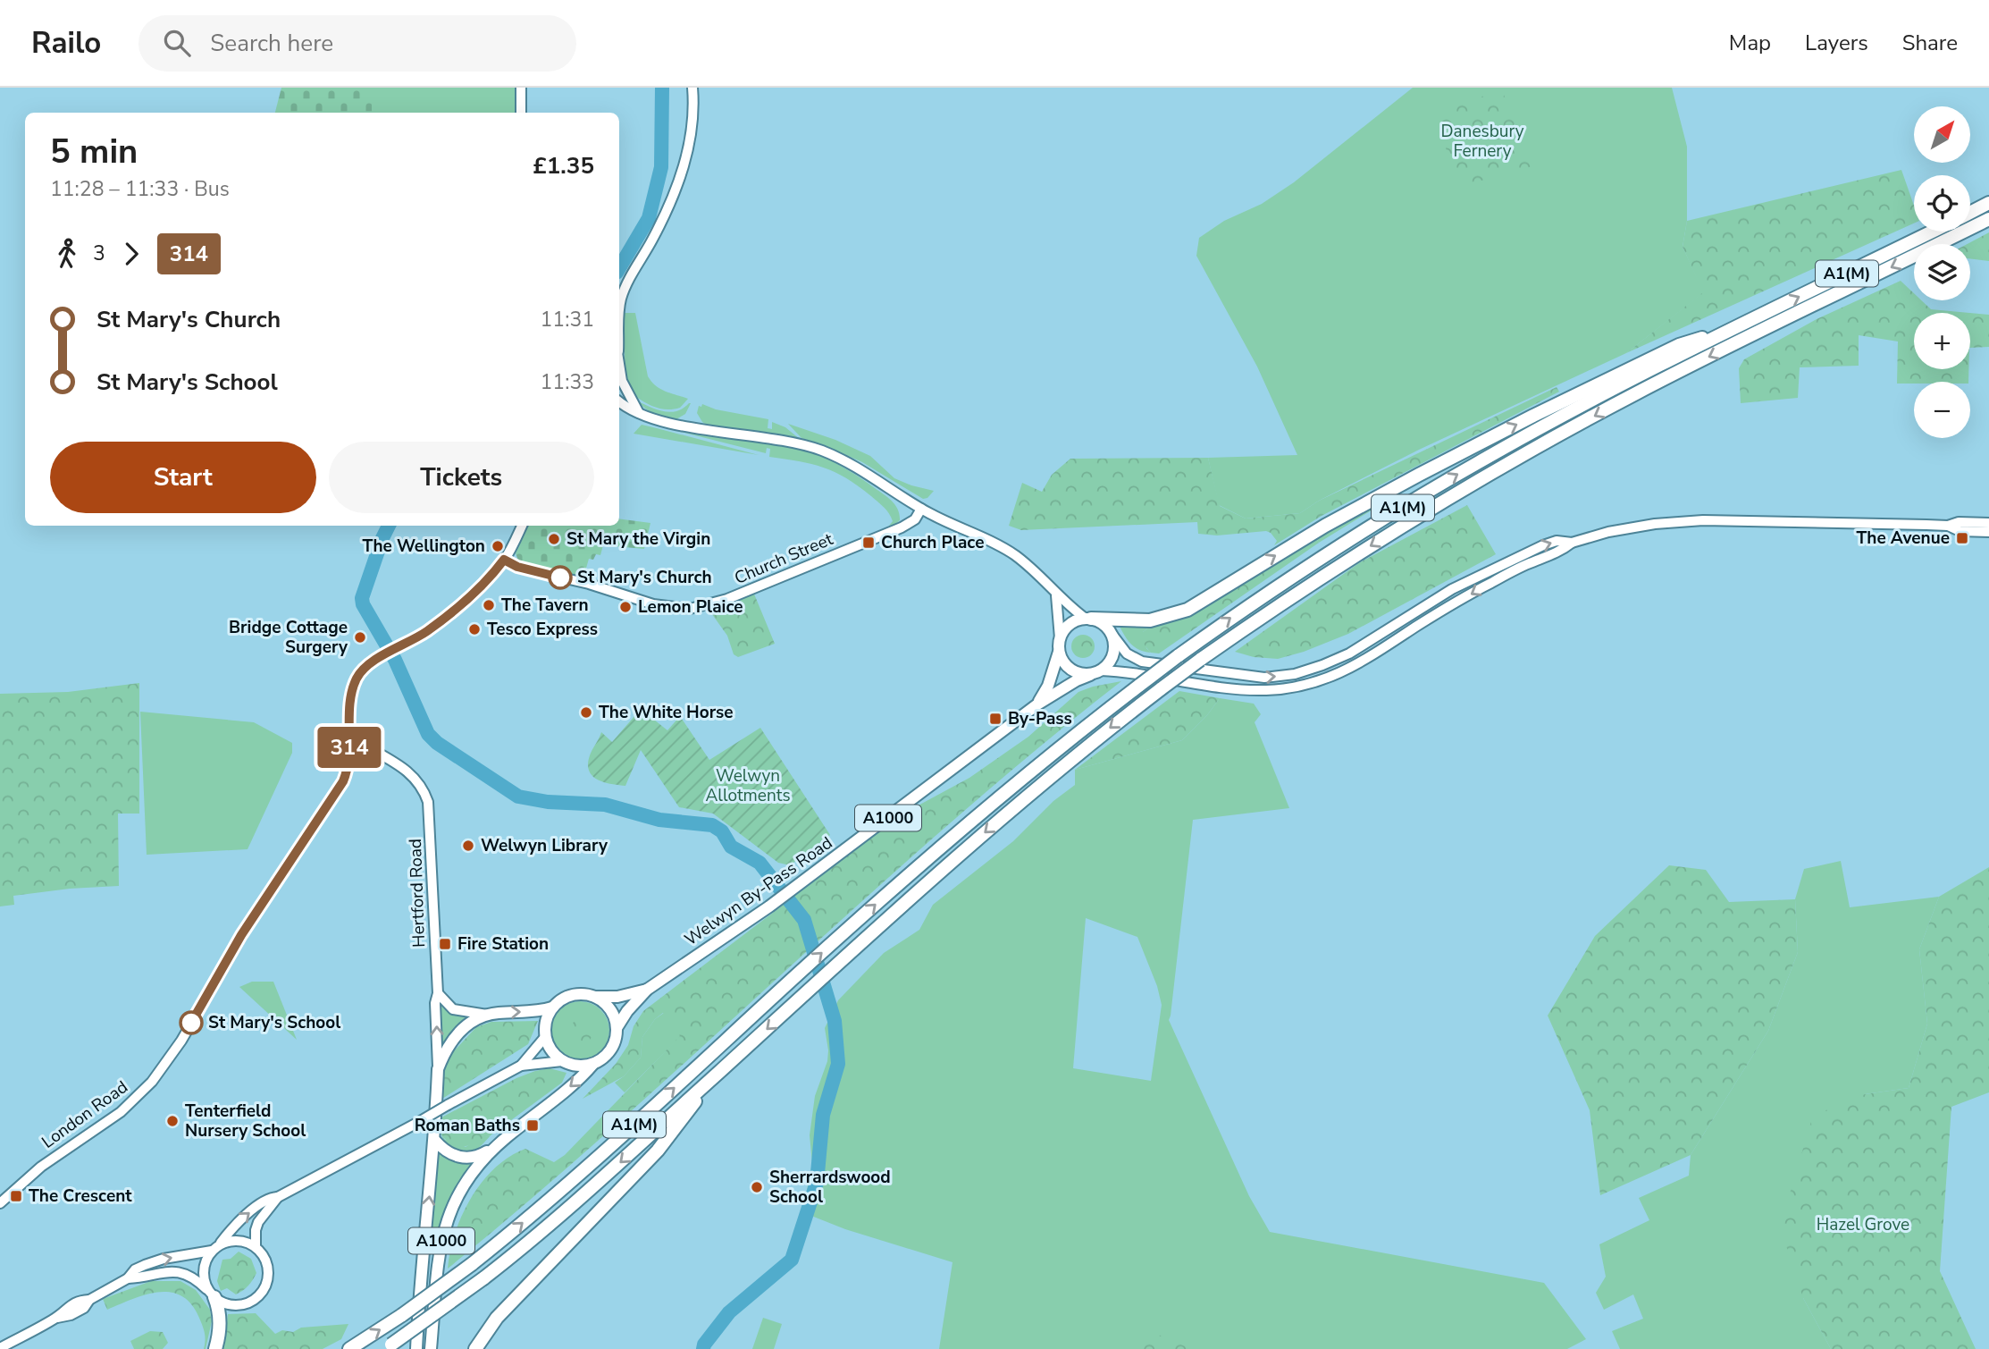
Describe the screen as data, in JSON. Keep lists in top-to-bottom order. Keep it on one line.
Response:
{"streets":{"highway":["A1(M)"],"main road":["Church Street","A1000","Welwyn By-Pass Road","Hertford Road","London Road"]},"crossings":[["Church Street","London Road"],["A1000","Welwyn By-Pass Road"],["A1000","Hertford Road"]],"parks":["Danesbury Fernery","Welwyn Allotments","Hazel Grove"],"places":{"transit":["The Avenue","Church Place","By-Pass","Fire Station","Roman Baths","The Crescent"],"other":["St Mary the Virgin","The Wellington","St Mary's Church","The Tavern","Lemon Plaice","Tesco Express","Bridge Cottage Surgery","The White Horse","Welwyn Library","St Mary's School","Tenterfield Nursery School","Sherrardswood School"]},"lines":["bus line 314"],"north":"top right","page":{"header":"Railo","search":"Search here","nav":["Map","Layers","Share"],"on_map":"314","map_buttons":["+","−"],"heading":["5 min","11:28 – 11:33 · Bus","£1.35"],"legs":["3","314"],"list":[{"name":"St Mary's Church","value":"11:31"},{"name":"St Mary's School","value":"11:33"}],"buttons":["Start","Tickets"]}}
